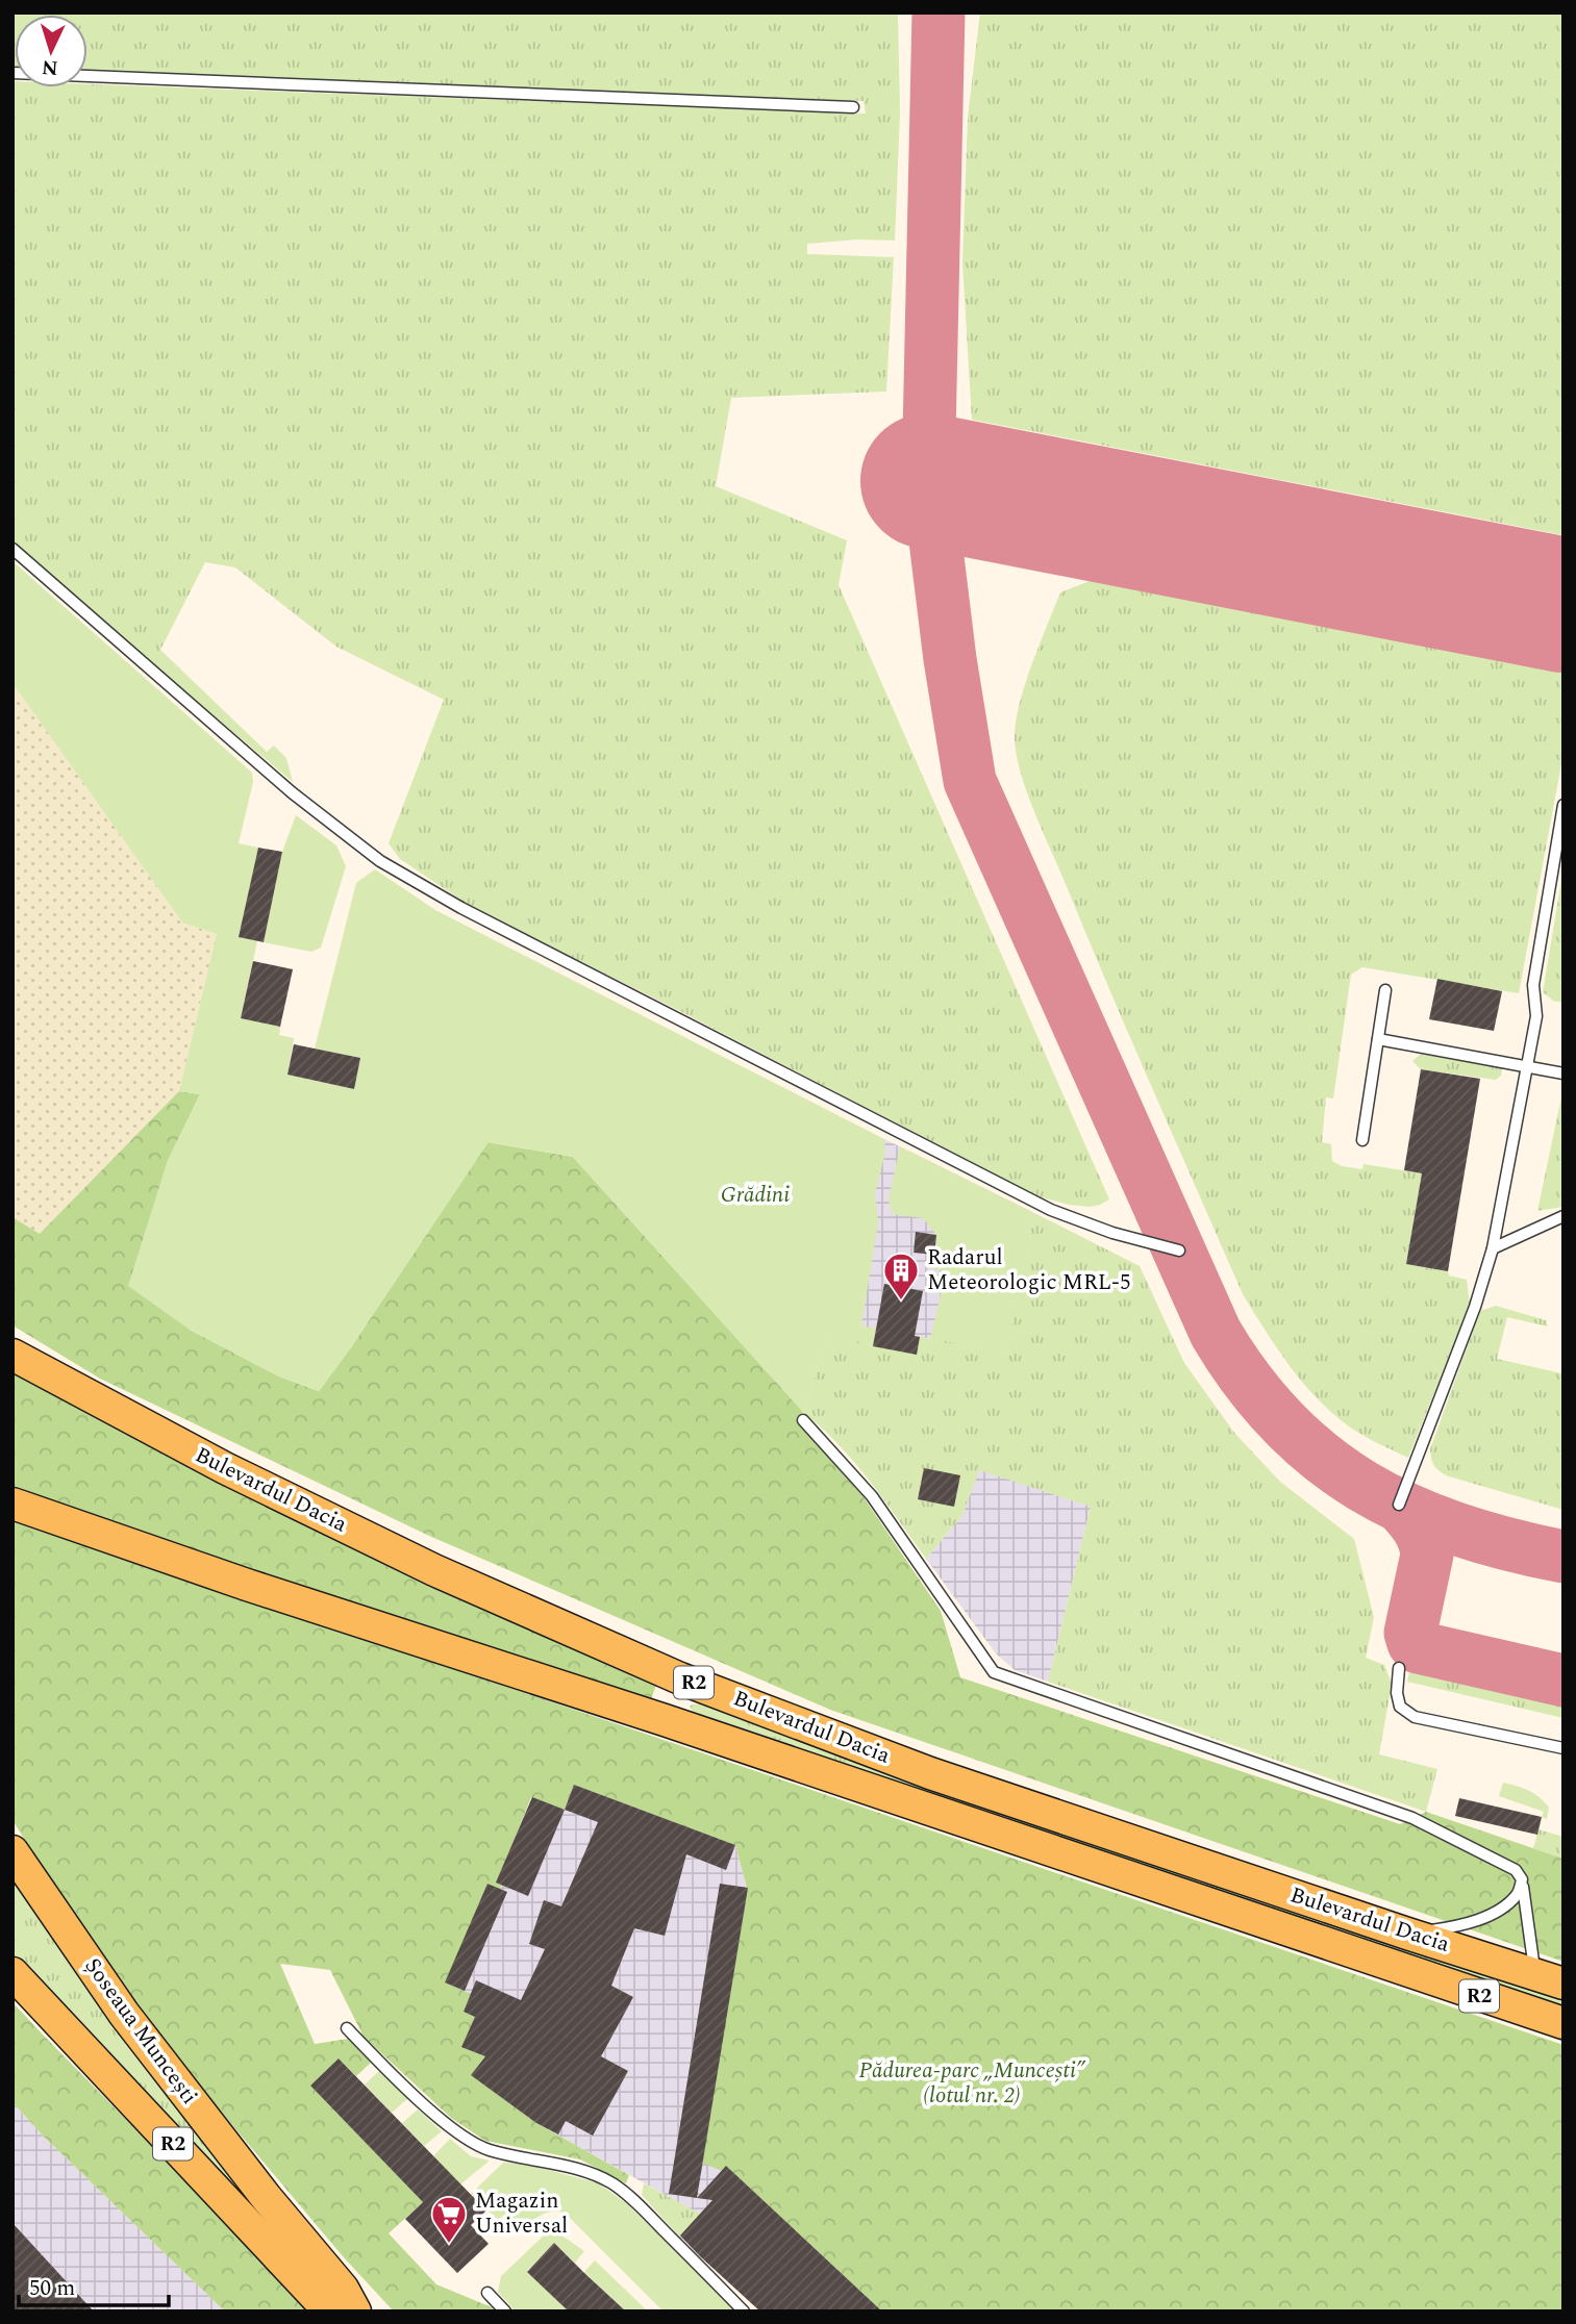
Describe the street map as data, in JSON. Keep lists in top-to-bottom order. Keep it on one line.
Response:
{"streets":{"main road":["Bulevardul Dacia","R2","Șoseaua Muncești"]},"parks":["Grădini","Pădurea-parc „Muncești” (lotul nr. 2)"],"places":{"building":["Radarul Meteorologic MRL-5"],"supermarket":["Magazin Universal"]},"scale_bar":"50 m","north":"bottom"}
